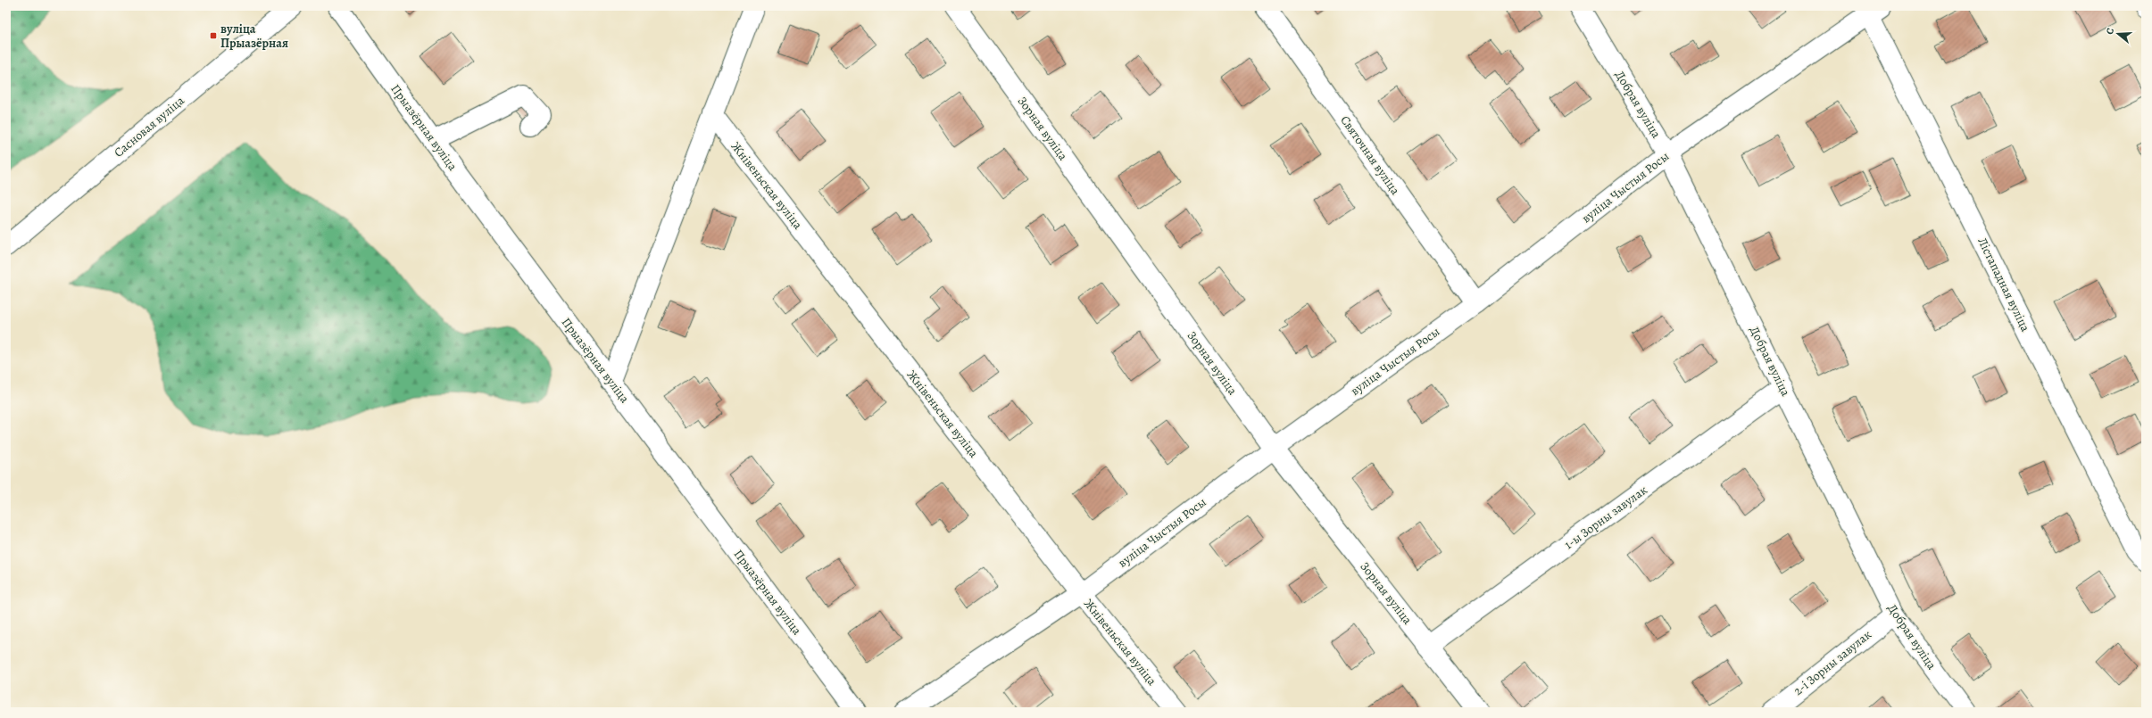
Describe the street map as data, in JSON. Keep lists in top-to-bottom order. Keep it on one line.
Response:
{"streets":{"street":["Добрая вуліца","Сасновая вуліца","Прыазёрная вуліца","Зорная вуліца","Святочная вуліца","Жнівеньская вуліца","вуліца Чыстыя Росы","Лістападная вуліца","1-ы Зорны завулак","2-і Зорны завулак"]},"crossings":[["Добрая вуліца","вуліца Чыстыя Росы"],["Добрая вуліца","1-ы Зорны завулак"],["Добрая вуліца","2-і Зорны завулак"],["Зорная вуліца","вуліца Чыстыя Росы"],["Зорная вуліца","1-ы Зорны завулак"],["Святочная вуліца","вуліца Чыстыя Росы"],["Жнівеньская вуліца","вуліца Чыстыя Росы"],["вуліца Чыстыя Росы","Лістападная вуліца"]],"places":{"transit":["вуліца Прыазёрная"]},"north":"left"}
